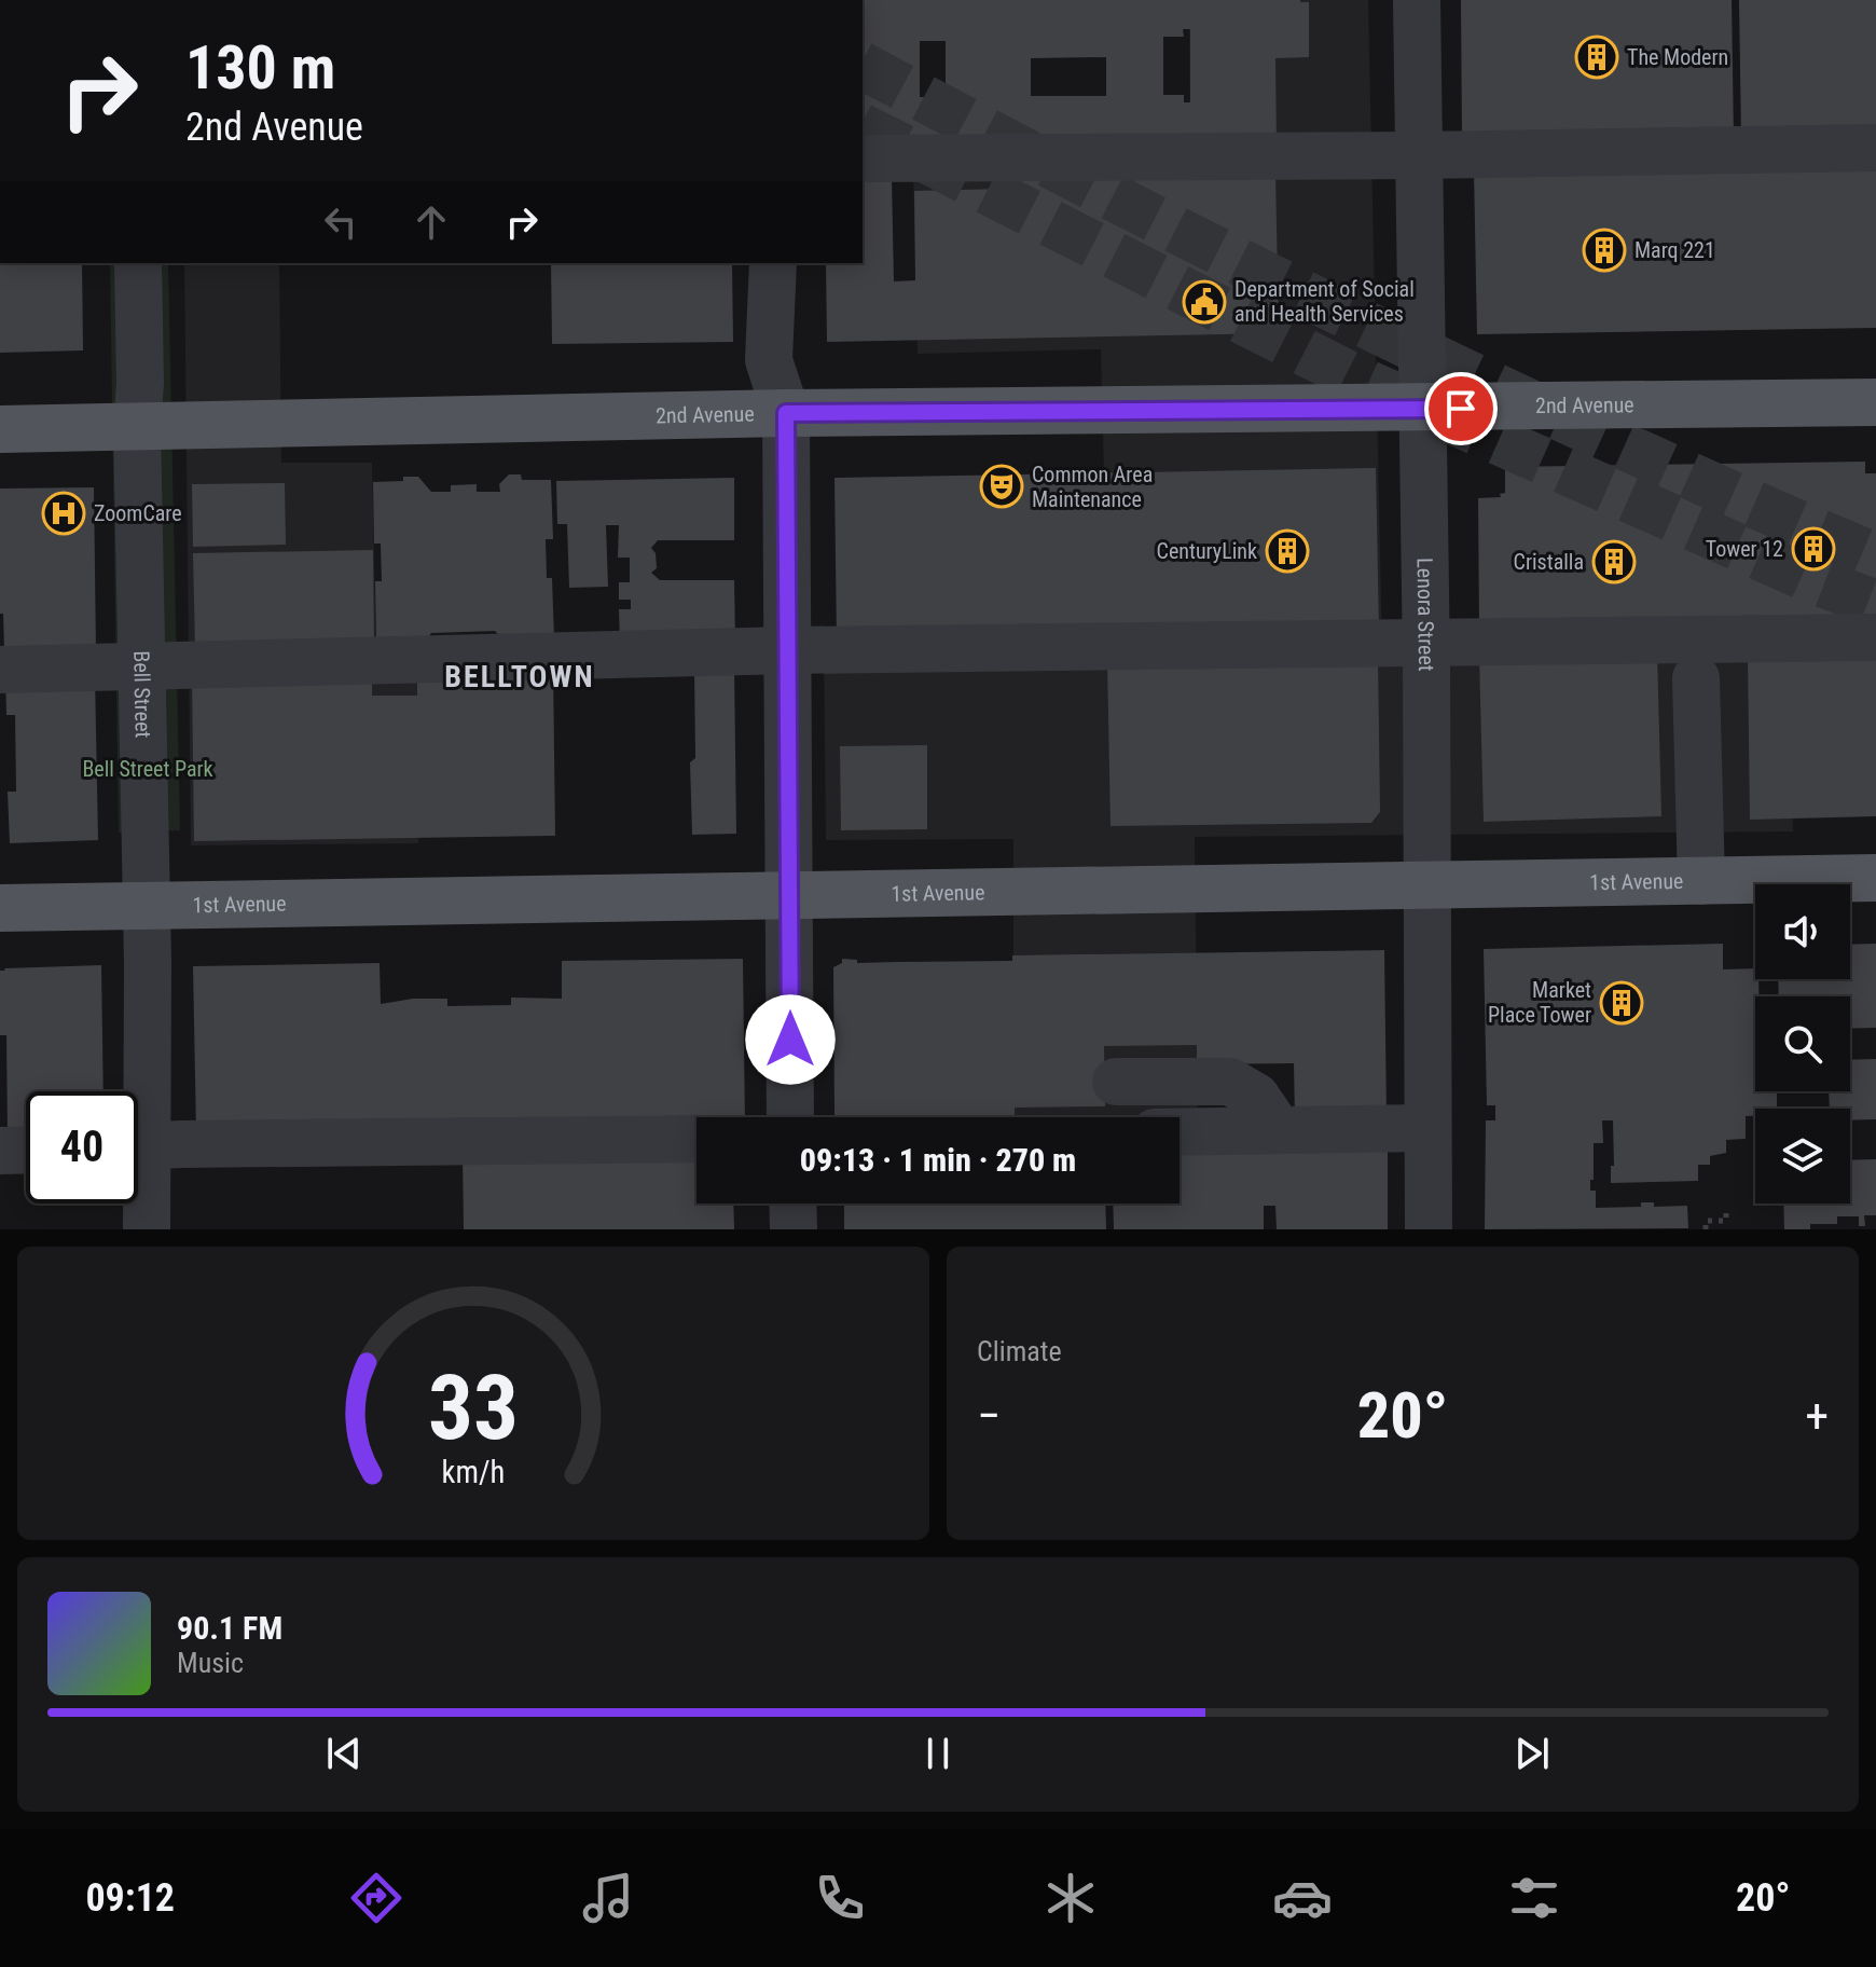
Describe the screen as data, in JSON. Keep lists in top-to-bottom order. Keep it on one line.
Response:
{"streets":{"main road":["2nd Avenue","1st Avenue"],"street":["Lenora Street","Bell Street"]},"crossings":[["2nd Avenue","Lenora Street"],["2nd Avenue","Bell Street"],["Lenora Street","1st Avenue"],["Bell Street","1st Avenue"]],"districts":["BELLTOWN"],"parks":["Bell Street Park"],"places":{"building":["The Modern","Marq 221","Tower 12","CenturyLink","Cristalla","Market Place Tower"],"public building":["Department of Social and Health Services"],"theatre":["Common Area Maintenance"],"hospital":["ZoomCare"]},"page":{"turn":["130 m","2nd Avenue"],"limit":"40","trip":"09:13 · 1 min · 270 m","tile":"Climate","heat":["−","20°","+"],"song":["90.1 FM","Music"],"tabs":["09:12","20°"],"gauge":["33","km/h"]}}
